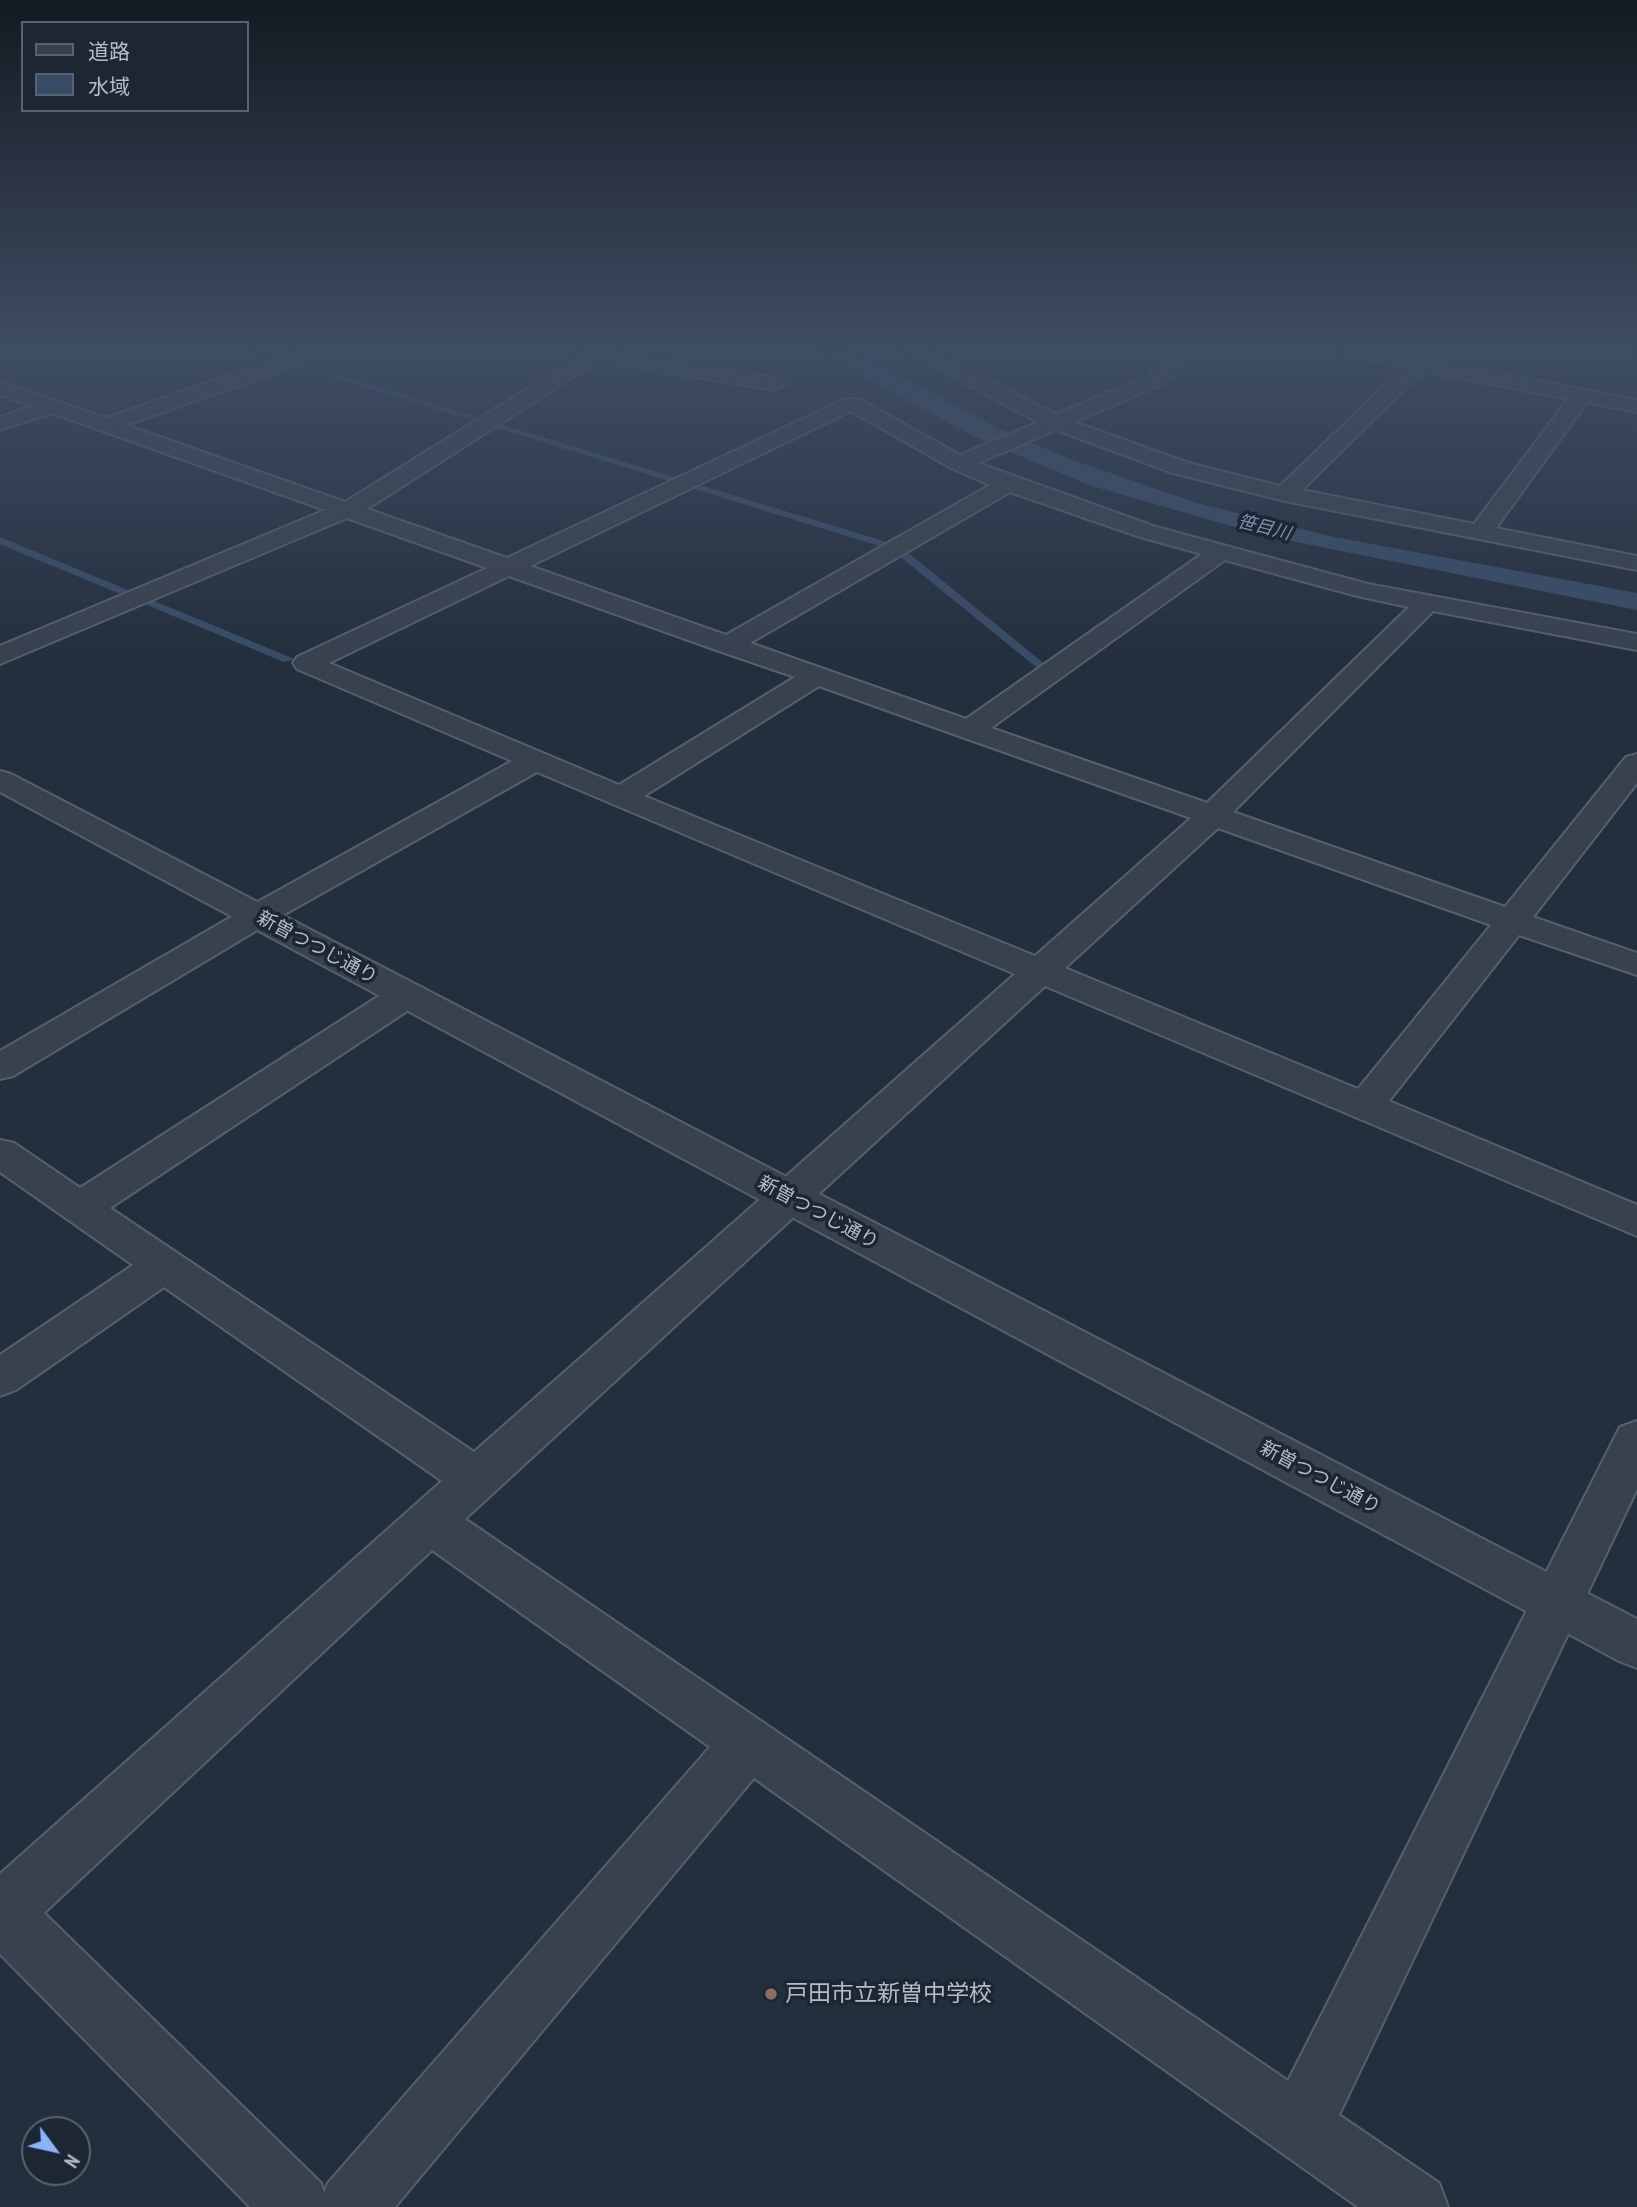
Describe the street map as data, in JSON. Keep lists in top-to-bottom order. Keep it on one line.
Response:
{"streets":{"street":["新曽つつじ通り"]},"water":["笹目川"],"places":["戸田市立新曽中学校"],"legend":["道路","水域"],"north":"bottom right"}
